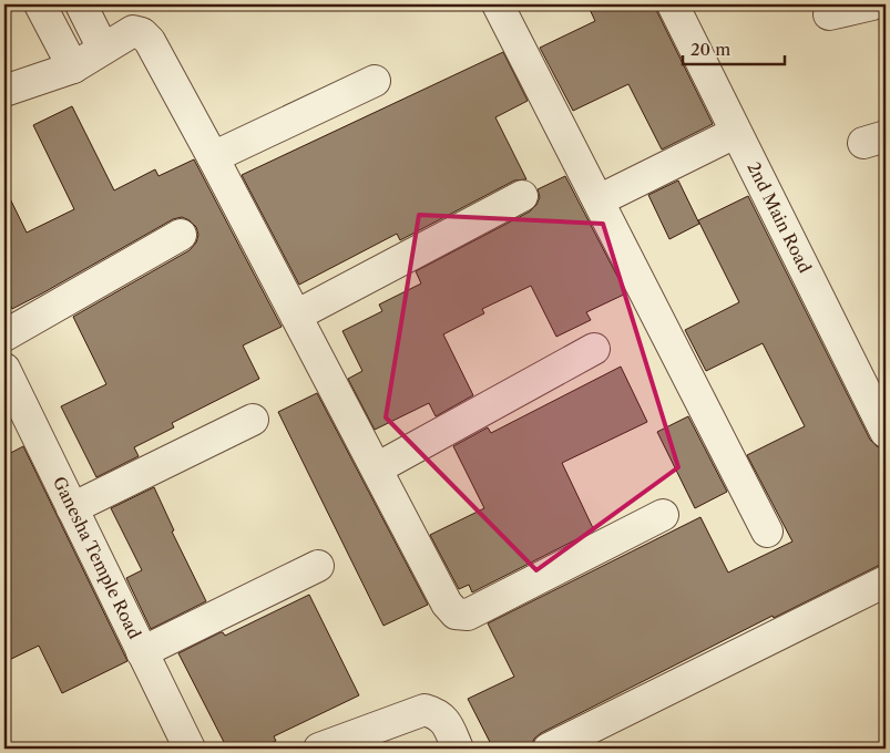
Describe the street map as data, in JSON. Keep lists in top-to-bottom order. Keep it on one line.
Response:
{"streets":{"street":["2nd Main Road","Ganesha Temple Road"]},"scale_bar":"20 m"}
